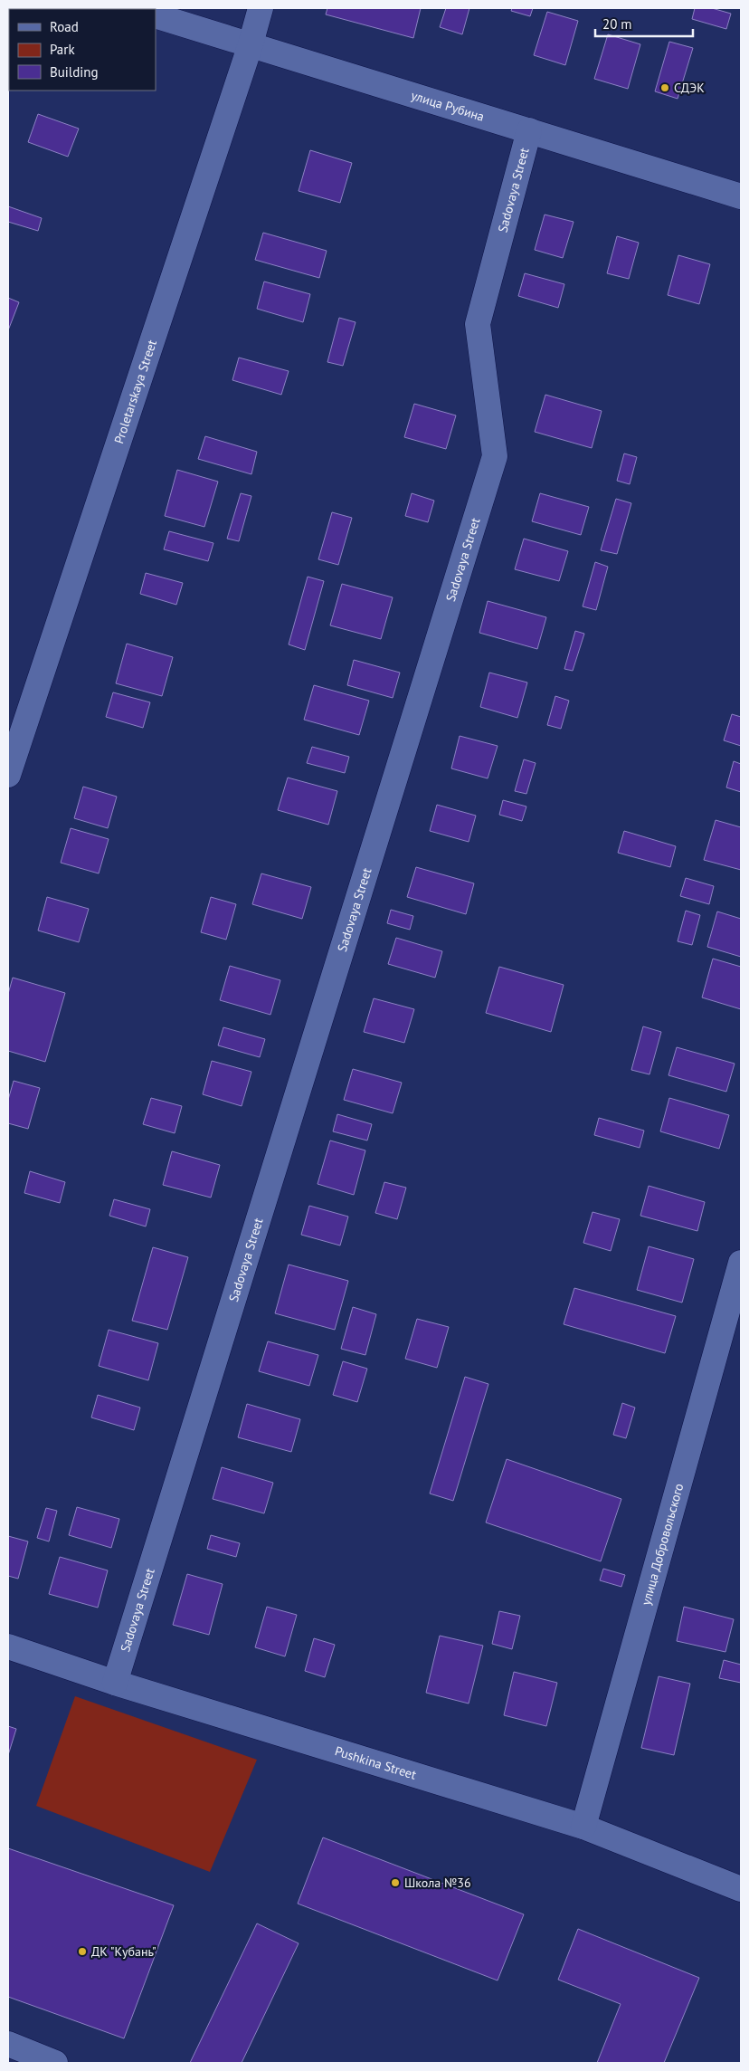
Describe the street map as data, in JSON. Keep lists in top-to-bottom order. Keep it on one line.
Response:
{"streets":{"street":["улица Рубина","Sadovaya Street","Proletarskaya Street","улица Добровольского","Pushkina Street"]},"crossings":[["улица Рубина","Sadovaya Street"],["улица Рубина","Proletarskaya Street"],["Sadovaya Street","Pushkina Street"],["улица Добровольского","Pushkina Street"]],"places":["СДЭК","Школа №36","ДК \"Кубань\""],"legend":["Road","Park","Building"],"scale_bar":"20 m"}
